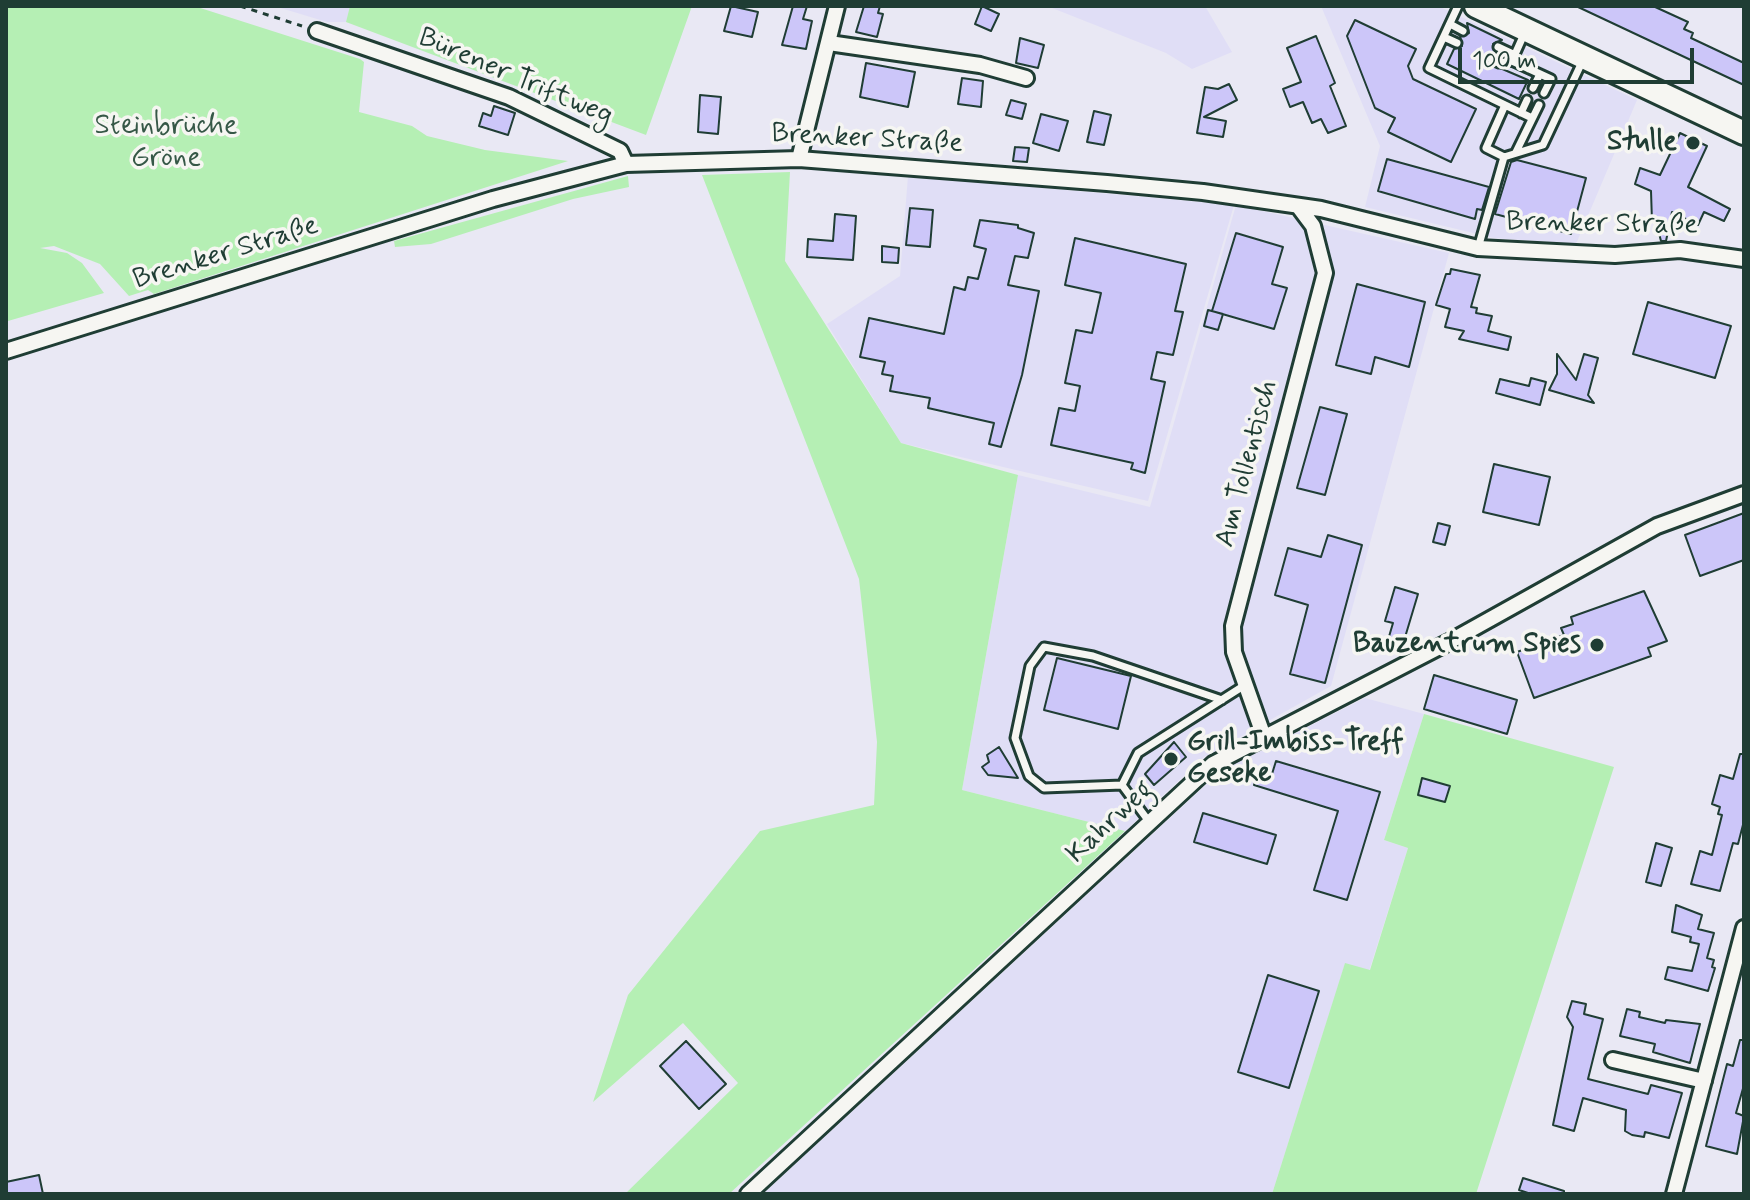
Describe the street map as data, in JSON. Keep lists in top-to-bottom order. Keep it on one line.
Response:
{"streets":{"street":["Bürener Triftweg","Brenker Straße","Am Tollentisch","Kahrweg"]},"crossings":[["Bürener Triftweg","Brenker Straße"],["Brenker Straße","Am Tollentisch"],["Am Tollentisch","Kahrweg"]],"parks":["Steinbrüche Gröne"],"places":["Stulle","Bauzentrum Spies","Grill-Imbiss-Treff Geseke"],"scale_bar":"100 m"}
